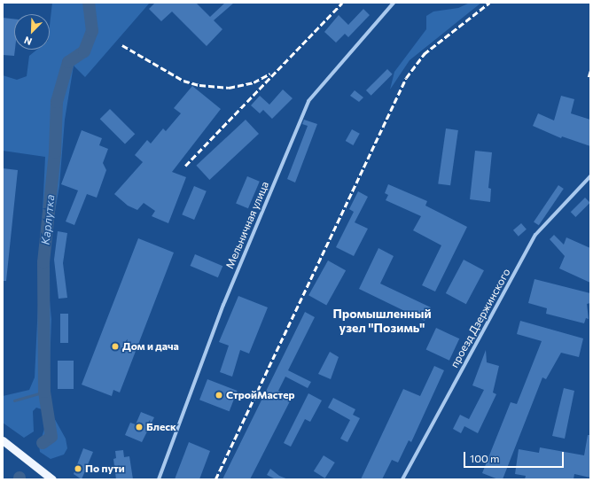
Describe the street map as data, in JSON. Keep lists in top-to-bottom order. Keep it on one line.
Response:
{"streets":{"street":["Мельничная улица","проезд Дзержинского"]},"districts":["Промышленный узел \"Позимь\""],"water":["Карлутка"],"places":["Дом и дача","СтройМастер","Блеск","По пути"],"scale_bar":"100 m","north":"bottom left"}
